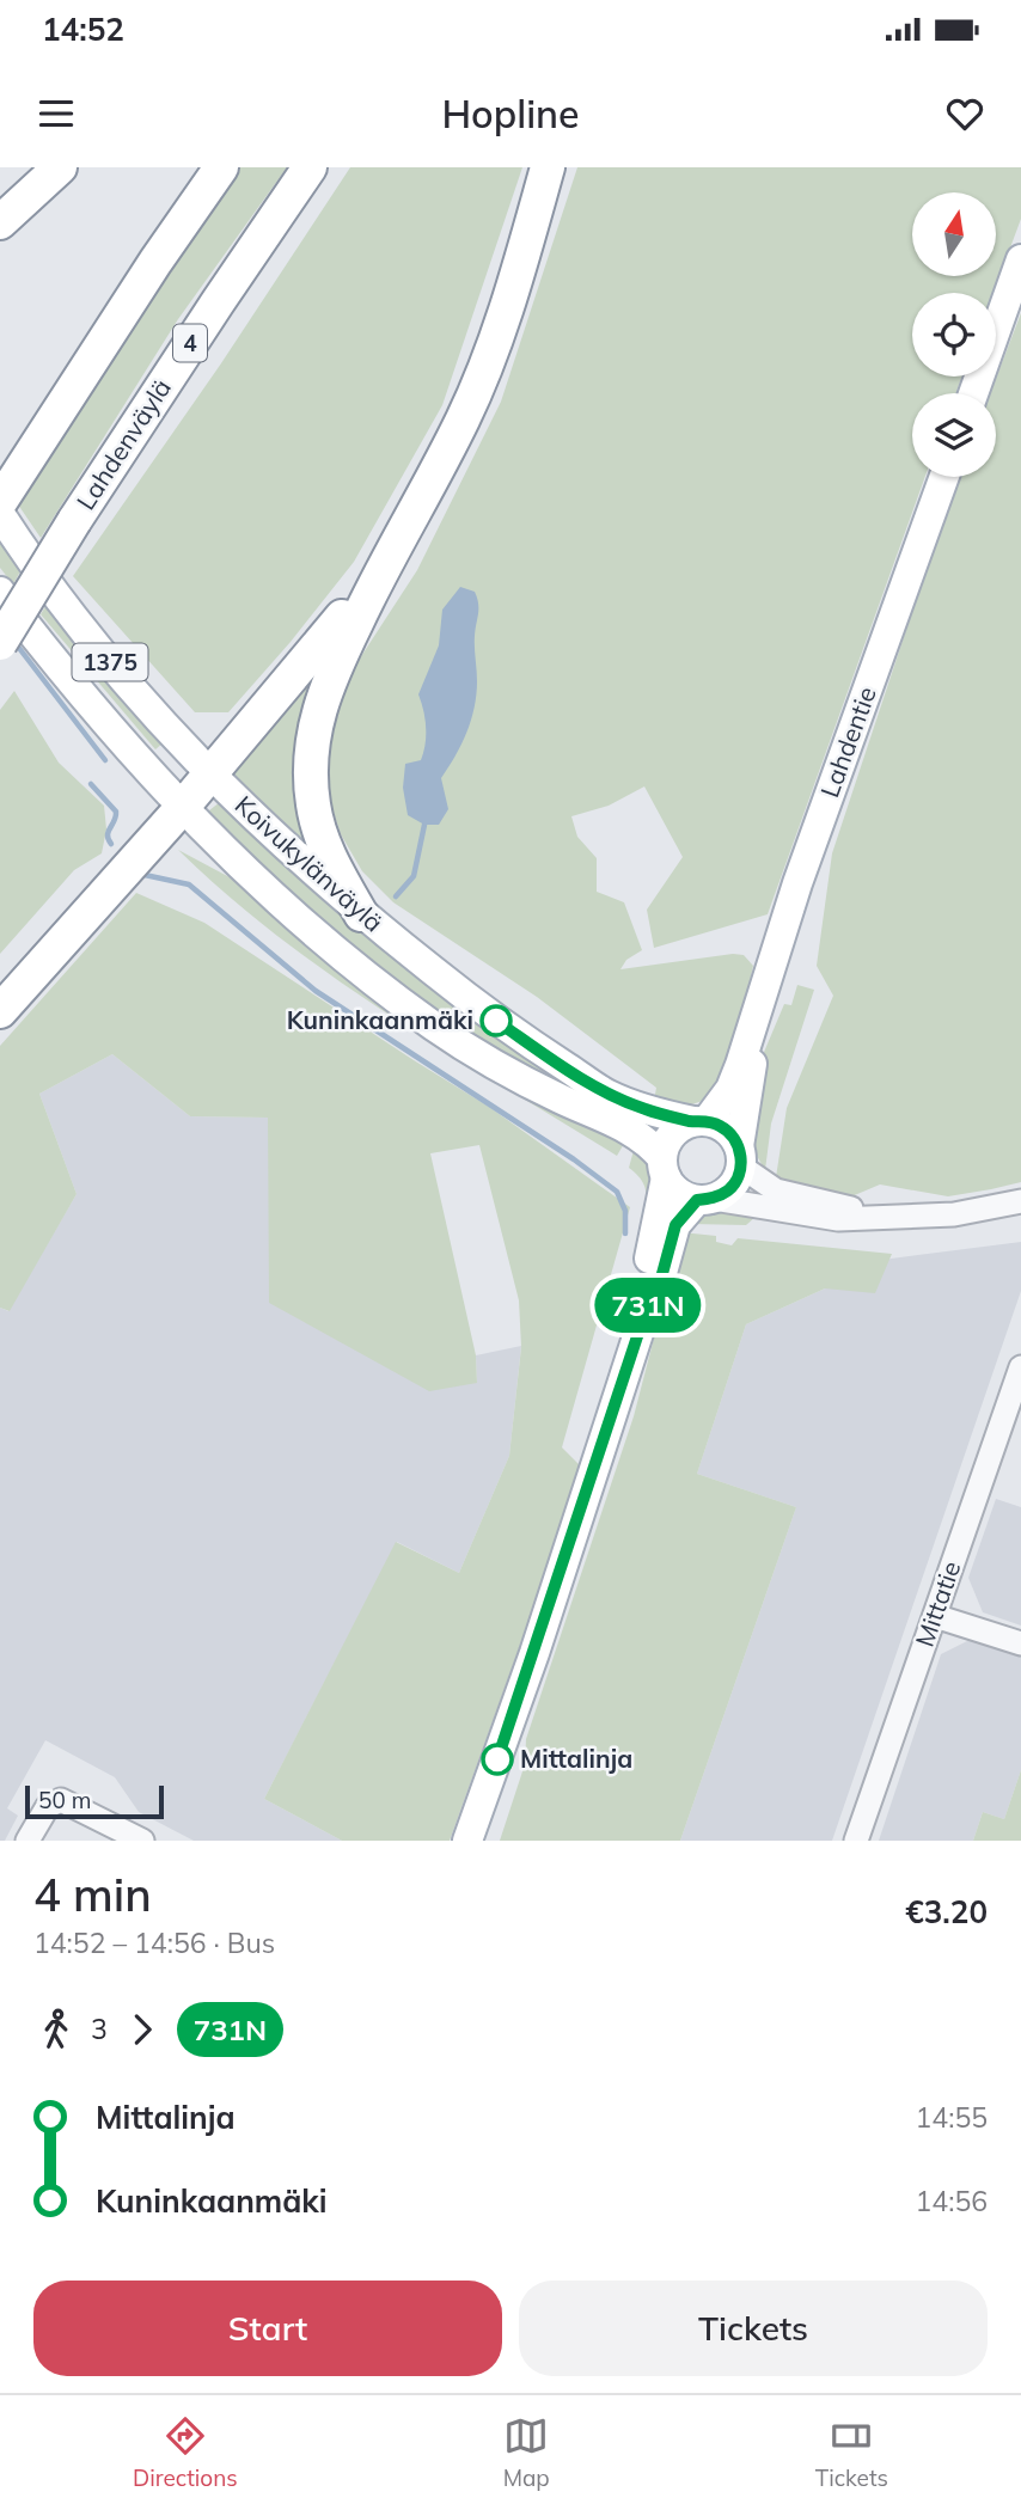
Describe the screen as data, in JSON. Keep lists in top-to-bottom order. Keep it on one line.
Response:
{"streets":{"highway":["4","Lahdenväylä"],"main road":["1375","Lahdentie","Koivukylänväylä"],"street":["Mittatie"]},"crossings":[["Lahdentie","Koivukylänväylä"]],"places":["Kuninkaanmäki","Mittalinja"],"lines":["bus line 731N"],"scale_bar":"50 m","north":"top","page":{"status":"14:52","header":"Hopline","on_map":"731N","scale":"50 m","heading":["4 min","14:52 – 14:56 · Bus","€3.20"],"legs":["3","731N"],"list":[{"name":"Mittalinja","value":"14:55"},{"name":"Kuninkaanmäki","value":"14:56"}],"buttons":["Start","Tickets"],"tabs":["Directions","Map","Tickets"]}}
